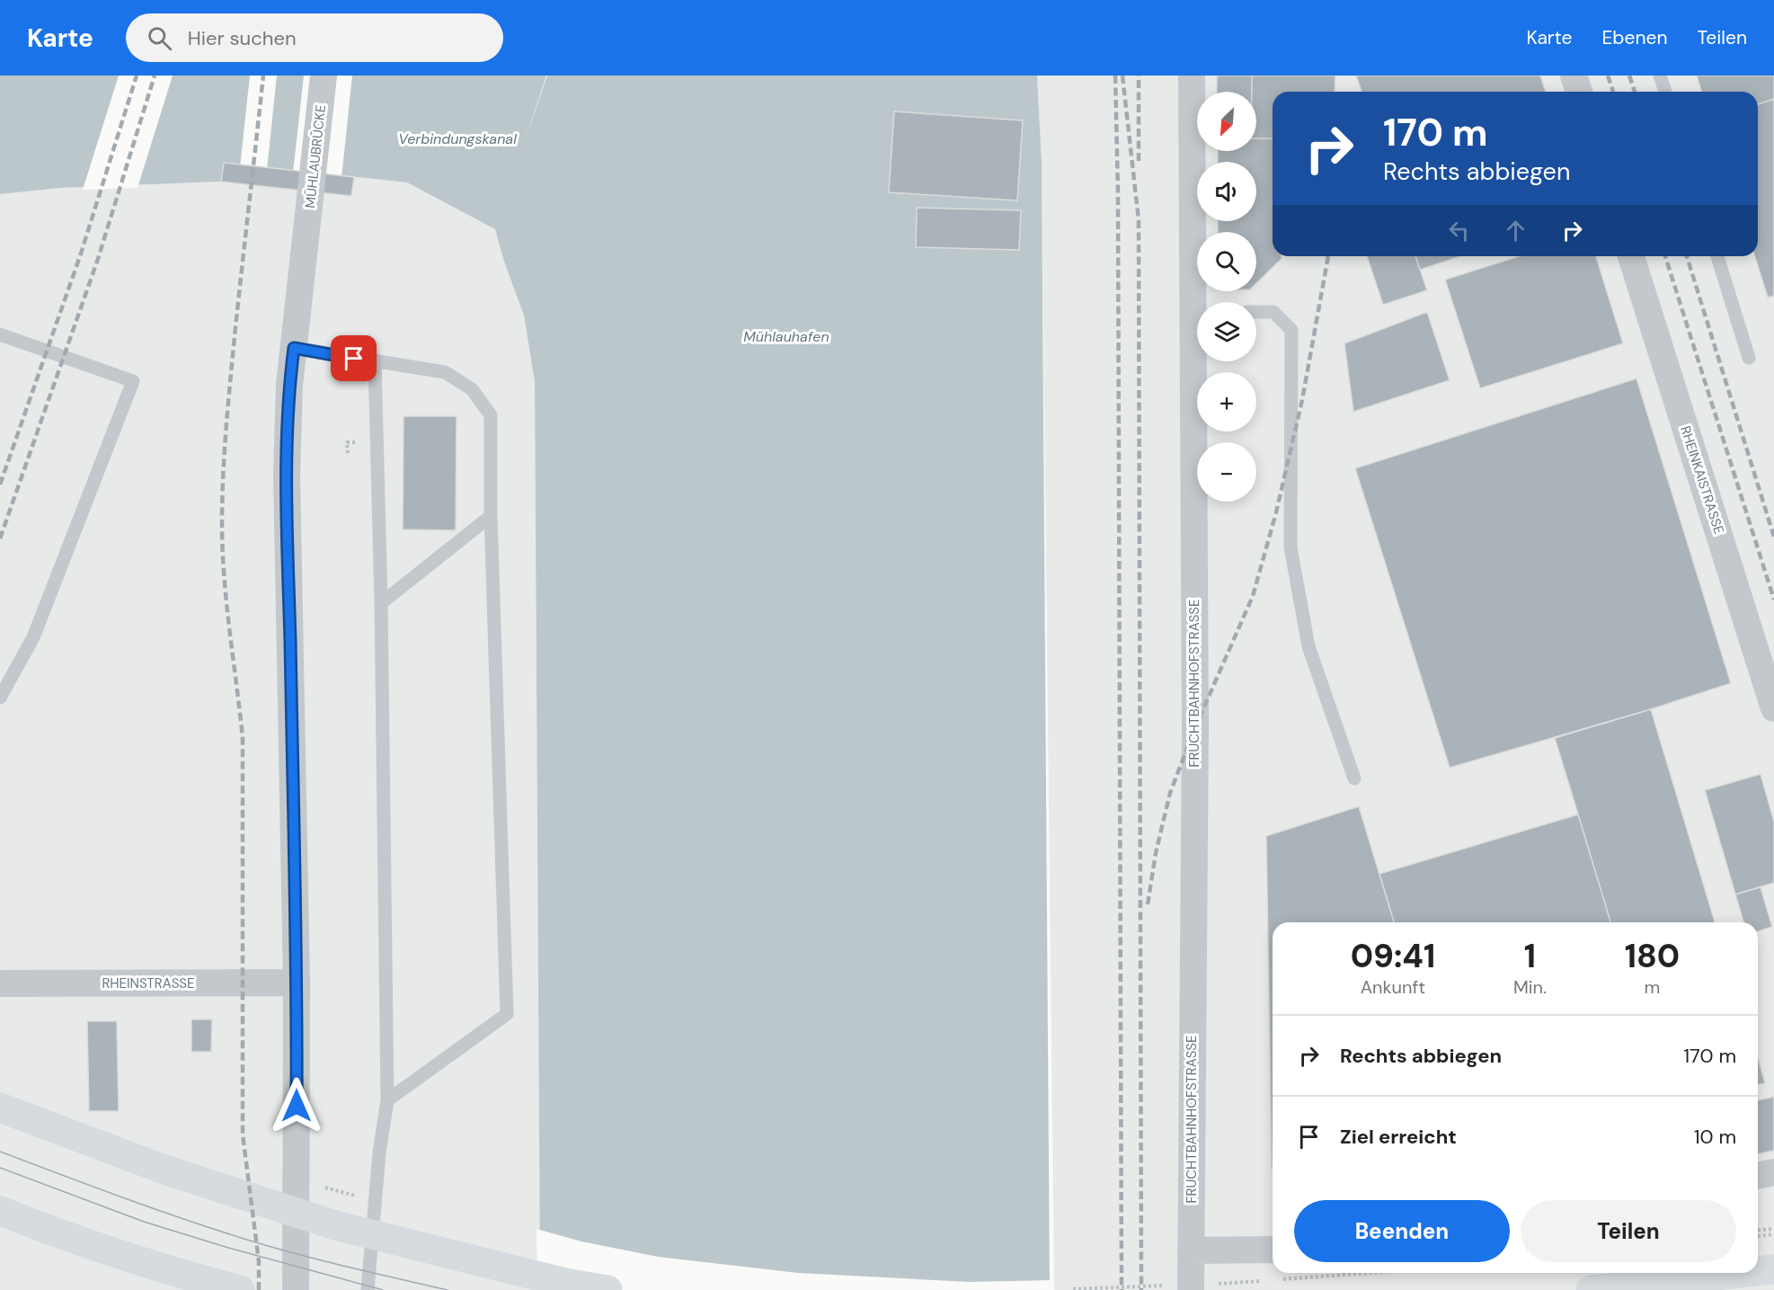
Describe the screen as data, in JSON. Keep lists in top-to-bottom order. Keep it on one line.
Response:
{"streets":{"street":["MÜHLAUBRÜCKE","RHEINKAISTRASSE","FRUCHTBAHNHOFSTRASSE","RHEINSTRASSE"]},"crossings":[["MÜHLAUBRÜCKE","RHEINSTRASSE"]],"water":["Verbindungskanal","Mühlauhafen"],"north":"bottom left","page":{"header":"Karte","search":"Hier suchen","nav":["Karte","Ebenen","Teilen"],"map_buttons":["+","−"],"turn":["170 m","Rechts abbiegen"],"eta":["09:41","Ankunft","1","Min.","180","m"],"list":[{"name":"Rechts abbiegen","value":"170 m"},{"name":"Ziel erreicht","value":"10 m"}],"buttons":["Beenden","Teilen"]}}
